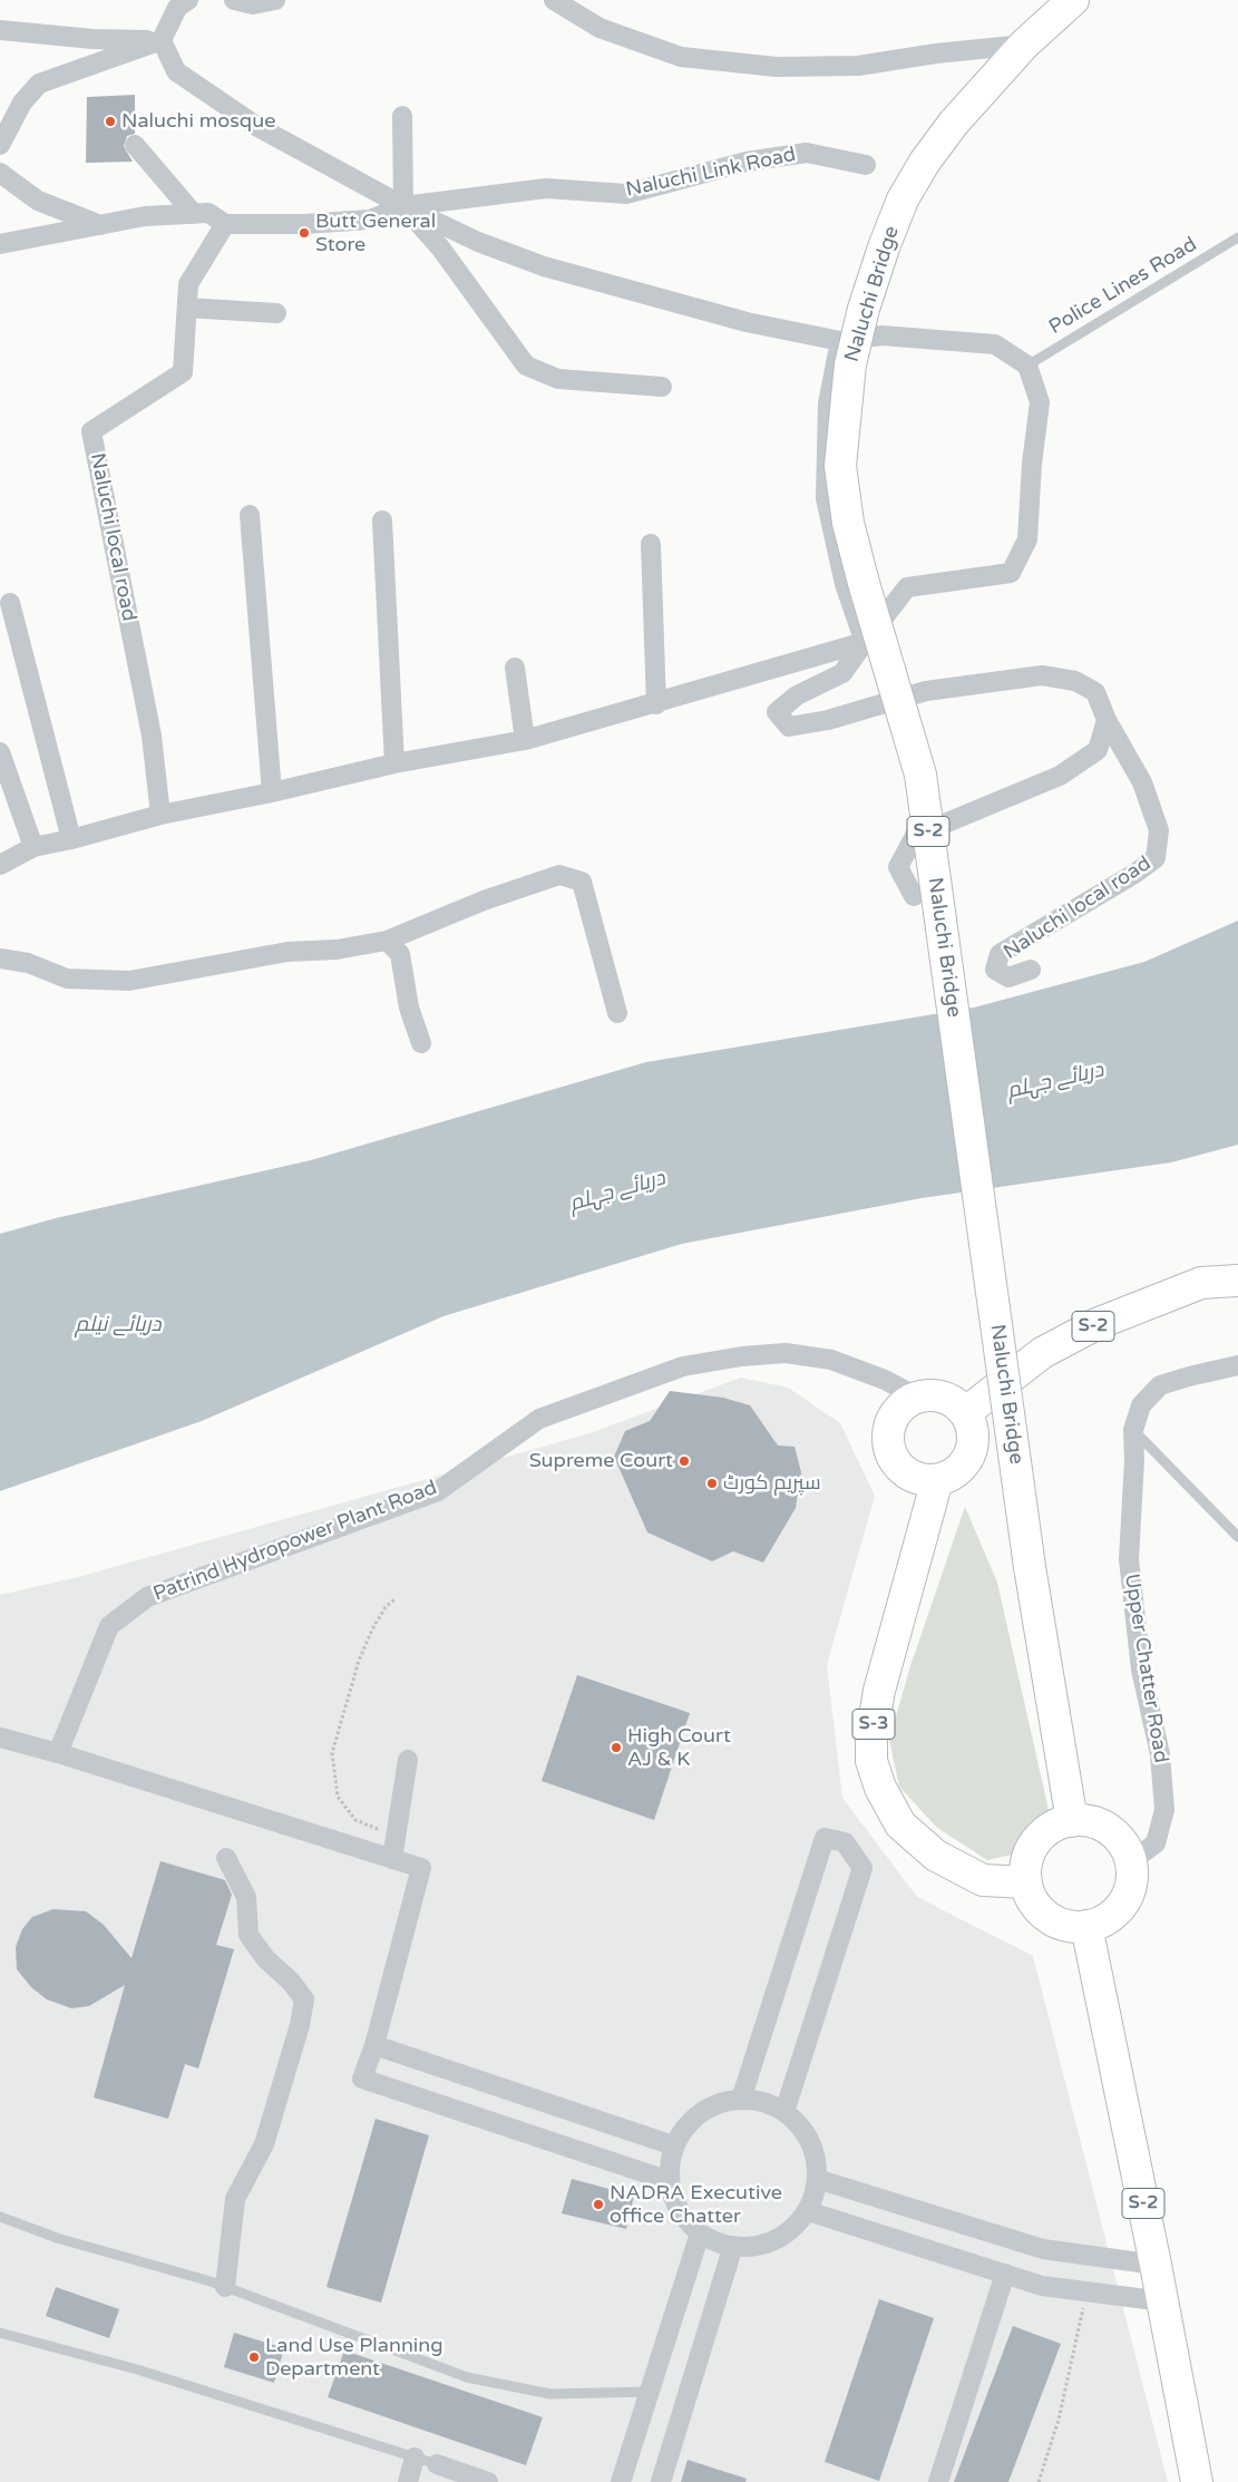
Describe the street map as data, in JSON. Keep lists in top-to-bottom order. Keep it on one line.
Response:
{"streets":{"highway":["Naluchi Bridge","S-2","S-3"],"street":["Naluchi Link Road","Naluchi local road","Patrind Hydropower Plant Road","Upper Chatter Road"],"lane":["Police Lines Road"]},"crossings":[["Naluchi Bridge","S-2"],["Naluchi Bridge","Upper Chatter Road"],["Naluchi Bridge","S-3"],["S-2","Patrind Hydropower Plant Road"],["S-2","Upper Chatter Road"],["S-2","S-3"],["Patrind Hydropower Plant Road","S-3"],["Upper Chatter Road","S-3"]],"water":["دریائے جہلم","دریائے نیلم"],"places":["Naluchi mosque","Butt General Store","Supreme Court","سپریم کورٹ","High Court AJ & K","NADRA Executive office Chatter","Land Use Planning Department"]}
